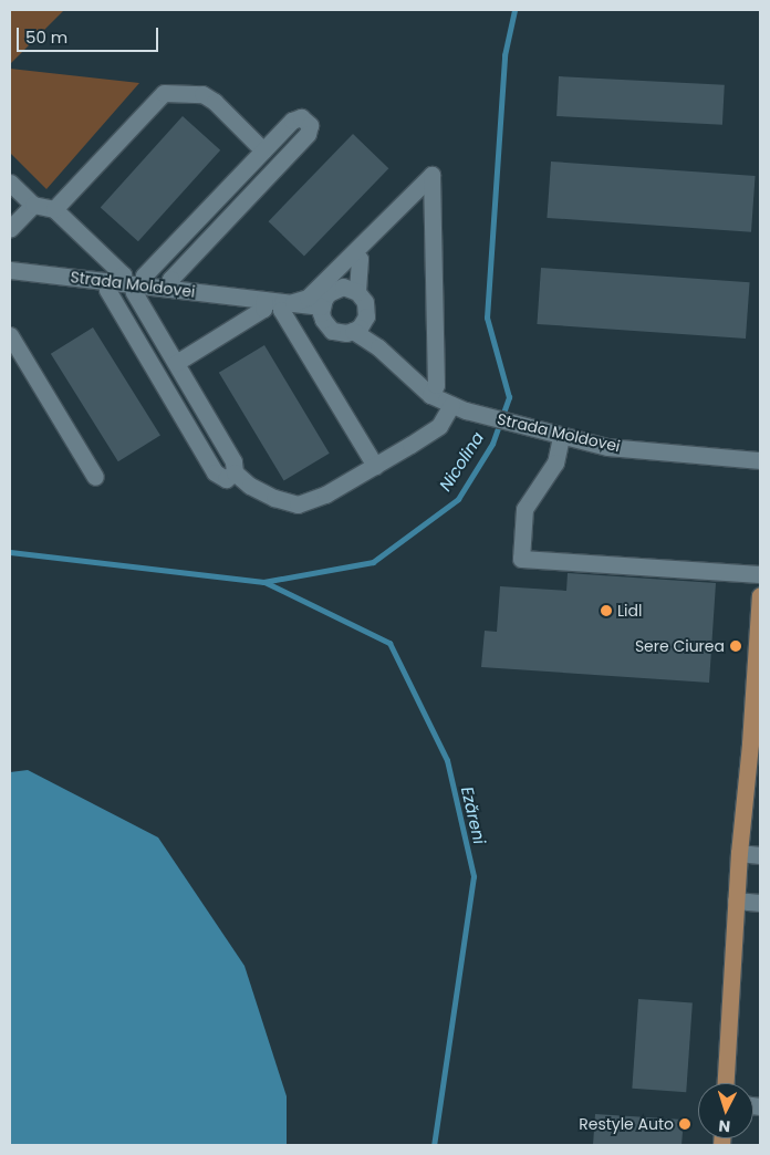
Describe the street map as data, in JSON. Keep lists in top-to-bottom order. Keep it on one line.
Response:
{"streets":{"street":["Strada Moldovei"]},"water":["Nicolina","Ezăreni"],"places":["Lidl","Sere Ciurea","Restyle Auto"],"scale_bar":"50 m","north":"bottom"}
